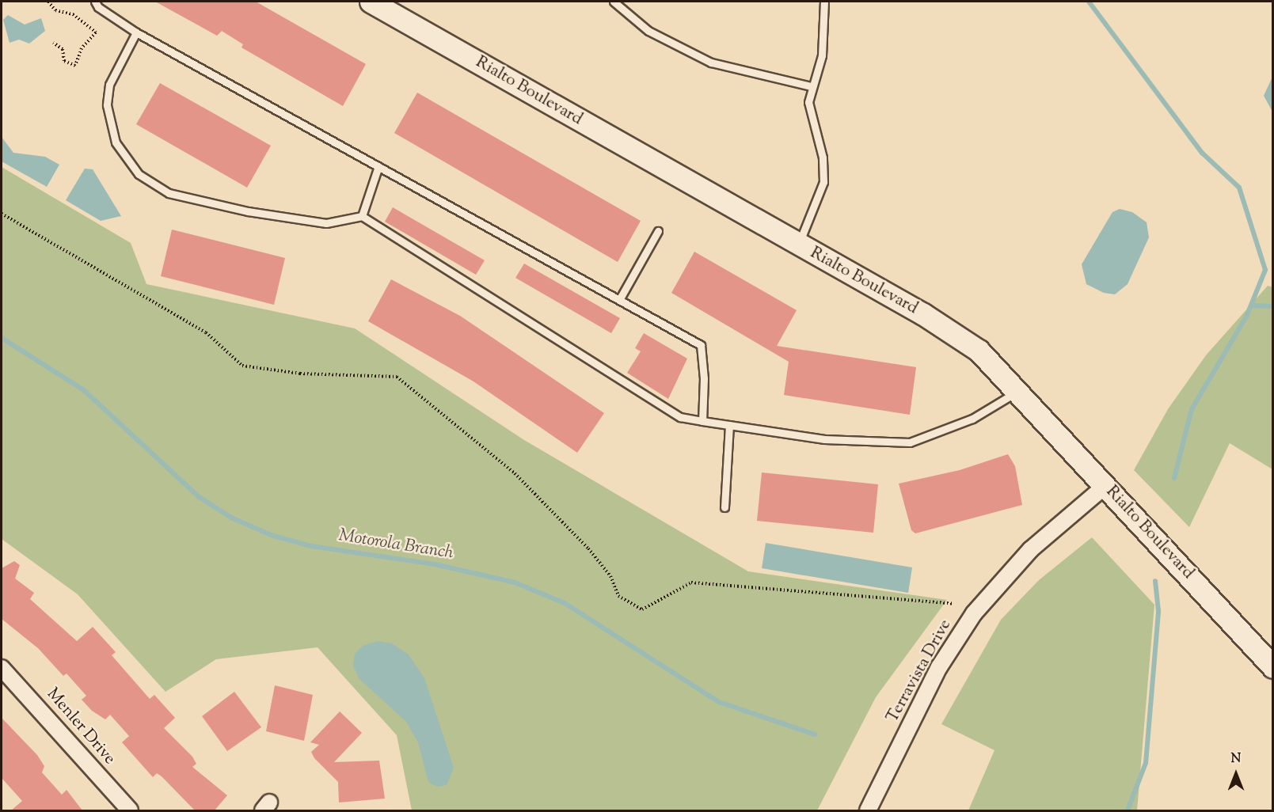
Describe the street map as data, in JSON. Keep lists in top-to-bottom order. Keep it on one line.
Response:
{"streets":{"street":["Rialto Boulevard","Terravista Drive","Menler Drive"]},"crossings":[["Rialto Boulevard","Terravista Drive"]],"water":["Motorola Branch"],"north":"top"}
